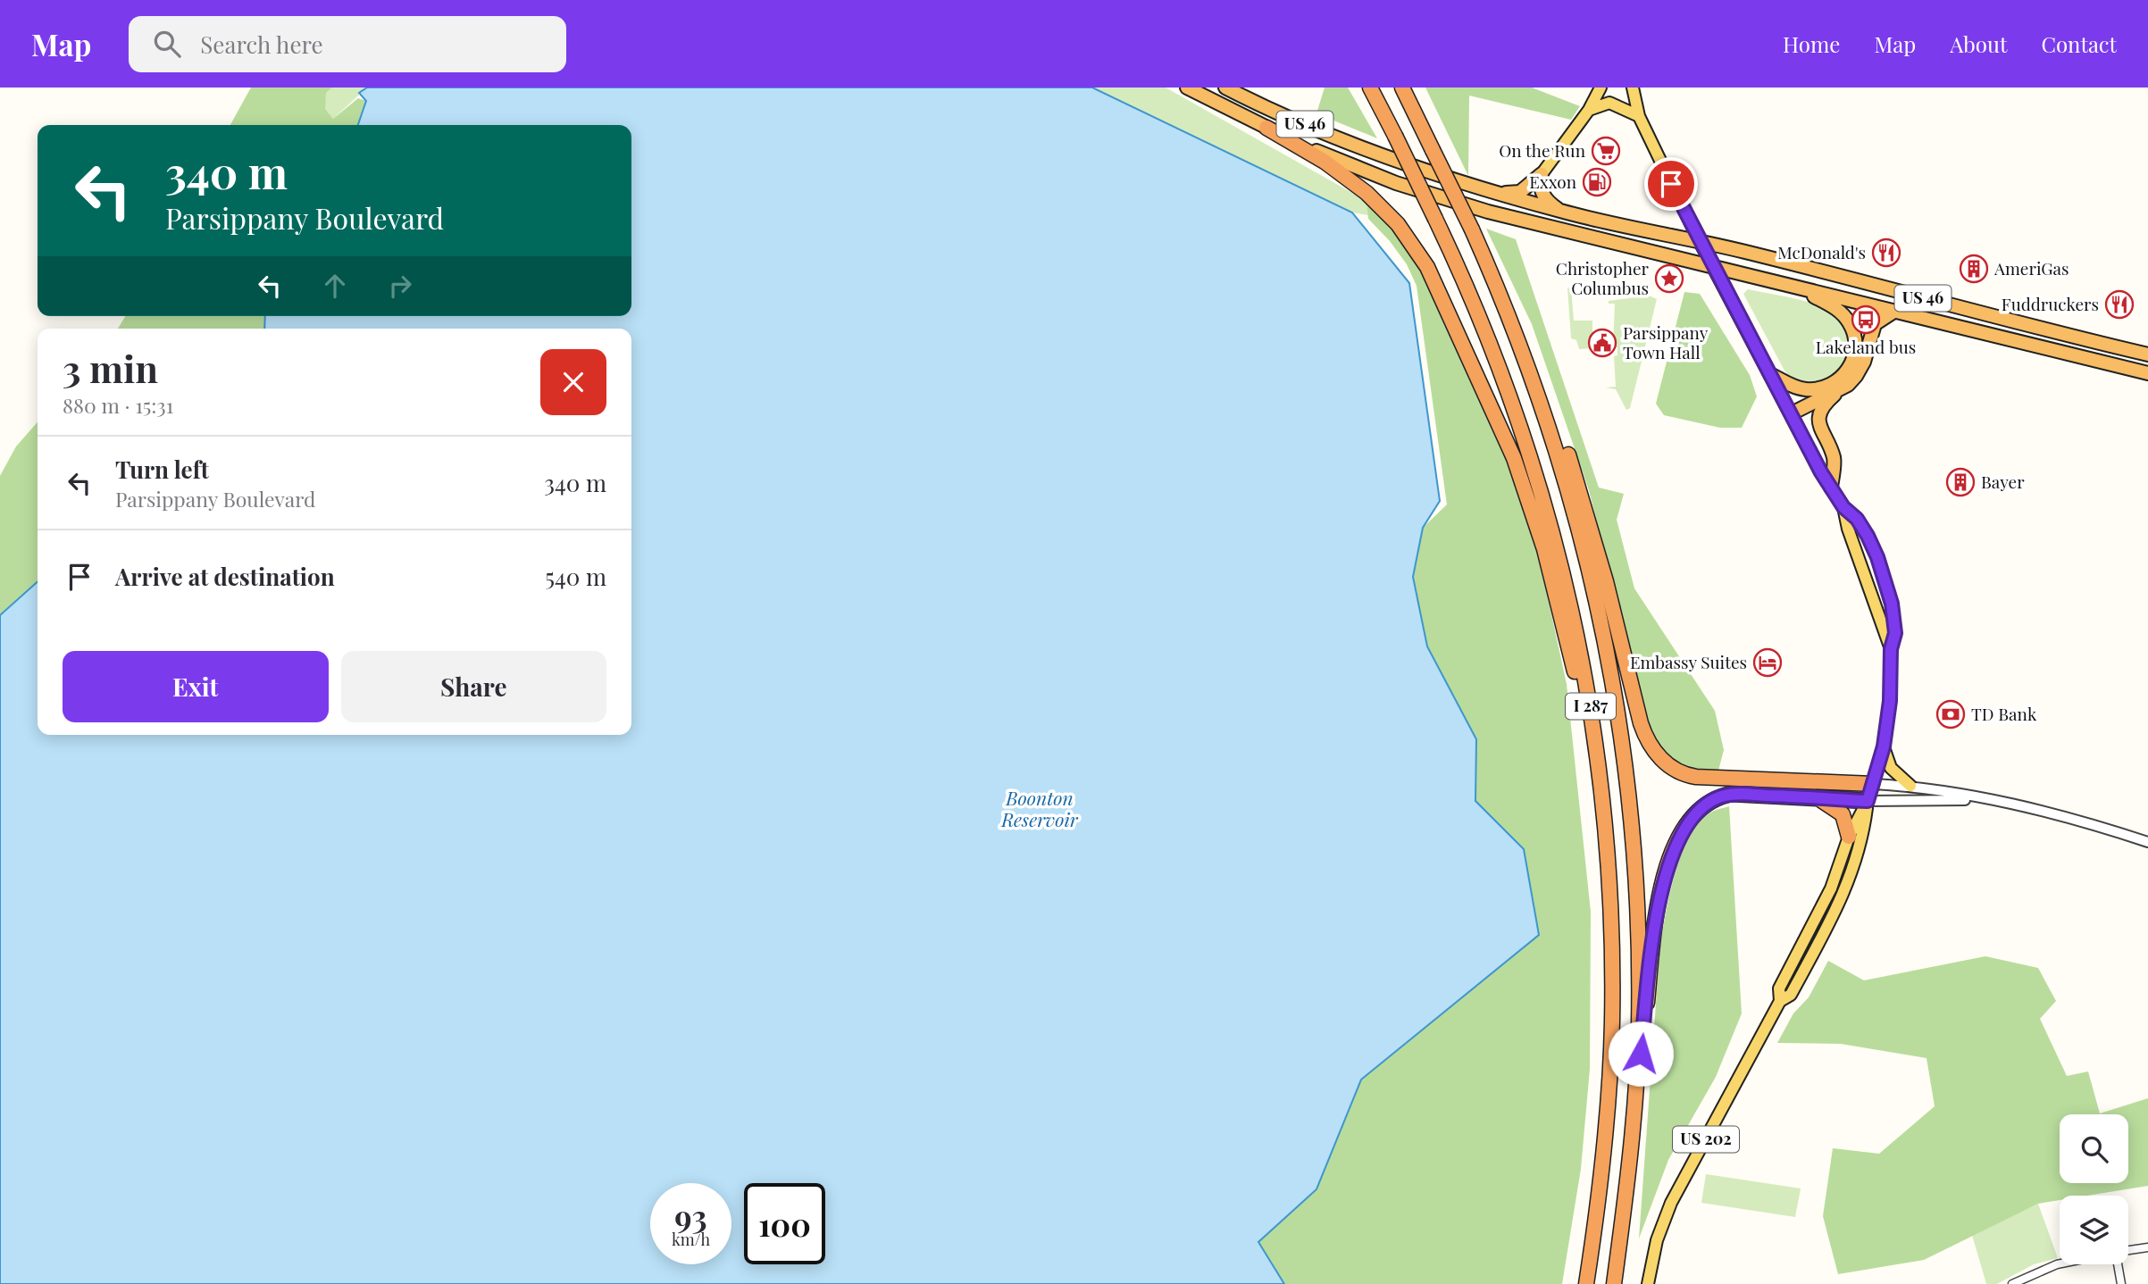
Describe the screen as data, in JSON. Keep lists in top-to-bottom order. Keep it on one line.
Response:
{"streets":{"highway":["US 46","I 287"],"main road":["US 202"]},"crossings":[["US 46","US 202"]],"water":["Boonton Reservoir"],"places":{"supermarket":["On the Run"],"fuel station":["Exxon"],"restaurant":["McDonald's","Fuddruckers"],"building":["AmeriGas","Bayer"],"place":["Christopher Columbus"],"bus stop":["Lakeland bus"],"public building":["Parsippany Town Hall"],"hotel":["Embassy Suites"],"bank":["TD Bank"]},"page":{"header":"Map","search":"Search here","nav":["Home","Map","About","Contact"],"turn":["340 m","Parsippany Boulevard"],"heading":["3 min","880 m · 15:31"],"list":[{"name":"Turn left","note":"Parsippany Boulevard","value":"340 m"},{"name":"Arrive at destination","value":"540 m"}],"buttons":["Exit","Share"],"speed":"93 km/h","limit":"100"}}
